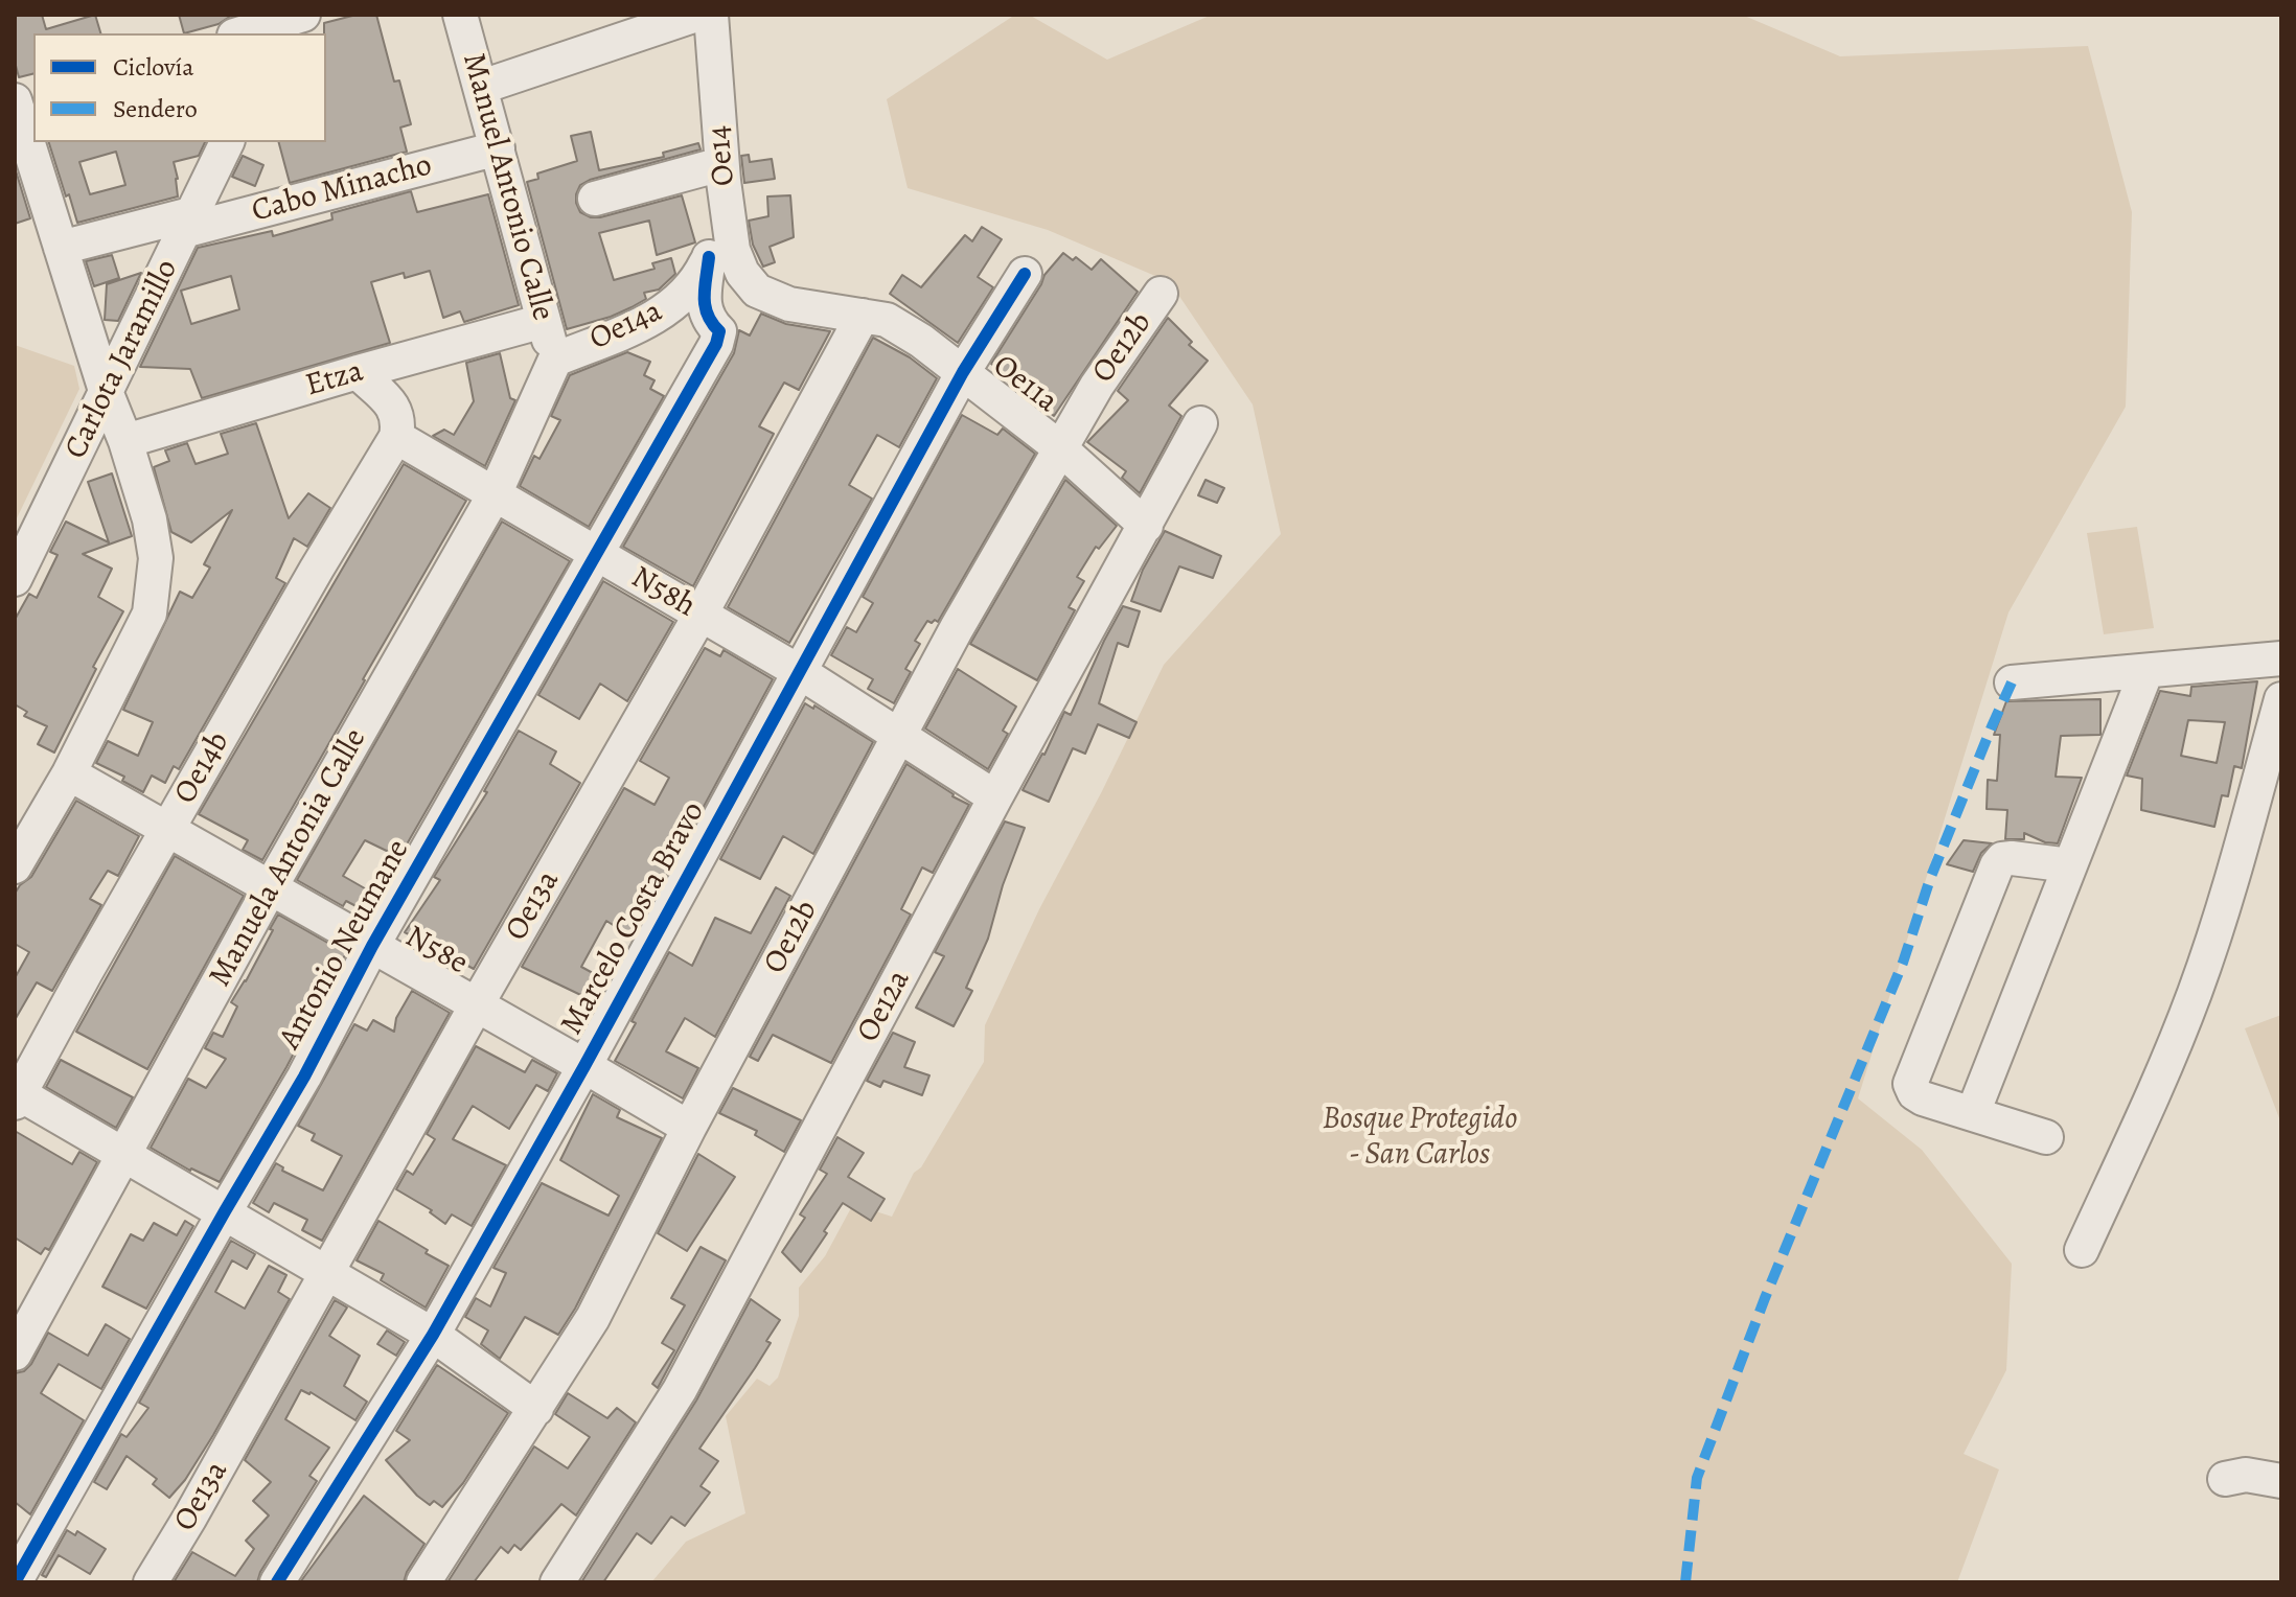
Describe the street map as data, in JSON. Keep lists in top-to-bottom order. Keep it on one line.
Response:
{"streets":{"street":["Oe14","Manuel Antonio Calle","Cabo Minacho","Oe14a","Oe12b","Carlota Jaramillo","Etza","Oe11a","N58h","Oe14b","Manuela Antonia Calle","Oe13a","Marcelo Costa Bravo","Antonio Neumane","N58e","Oe12a"]},"crossings":[["Oe14","Oe14a"],["Oe14","Oe11a"],["Manuel Antonio Calle","Cabo Minacho"],["Manuel Antonio Calle","Oe14a"],["Manuel Antonio Calle","Etza"],["Manuel Antonio Calle","Manuela Antonia Calle"],["Cabo Minacho","Carlota Jaramillo"],["Oe14a","Manuela Antonia Calle"],["Oe14a","Antonio Neumane"],["Oe12b","Oe11a"],["Oe12b","N58h"],["Oe12b","N58e"],["Oe11a","Oe13a"],["Oe11a","Marcelo Costa Bravo"],["Oe11a","Oe12a"],["N58h","Oe14b"],["N58h","Manuela Antonia Calle"],["N58h","Oe13a"],["N58h","Marcelo Costa Bravo"],["N58h","Antonio Neumane"],["N58h","Oe12a"],["Oe14b","N58e"],["Manuela Antonia Calle","N58e"],["Oe13a","N58e"],["Marcelo Costa Bravo","N58e"],["Antonio Neumane","N58e"]],"parks":["Bosque Protegido - San Carlos"],"legend":["Ciclovía","Sendero"]}
